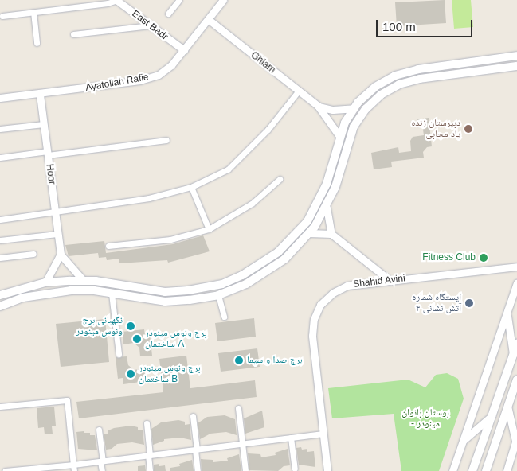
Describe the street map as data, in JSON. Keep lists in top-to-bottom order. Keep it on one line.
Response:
{"streets":{"street":["East Badr","Ghiam","Ayatollah Rafie","Hoor","Shahid Avini"]},"crossings":[["East Badr","Ayatollah Rafie"],["Ghiam","Ayatollah Rafie"],["Ayatollah Rafie","Hoor"]],"parks":["بوستان بانوان - مینودر"],"places":["دبیرستان زنده یاد مجابی","Fitness Club","ایستگاه شماره ۴ آتش نشانی","نگهبانی برج ونوس مینودر","برج ونوس مینودر ساختمان A","برج صدا و سیما","برج ونوس مینودر ساختمان B"],"scale_bar":"100 m"}
